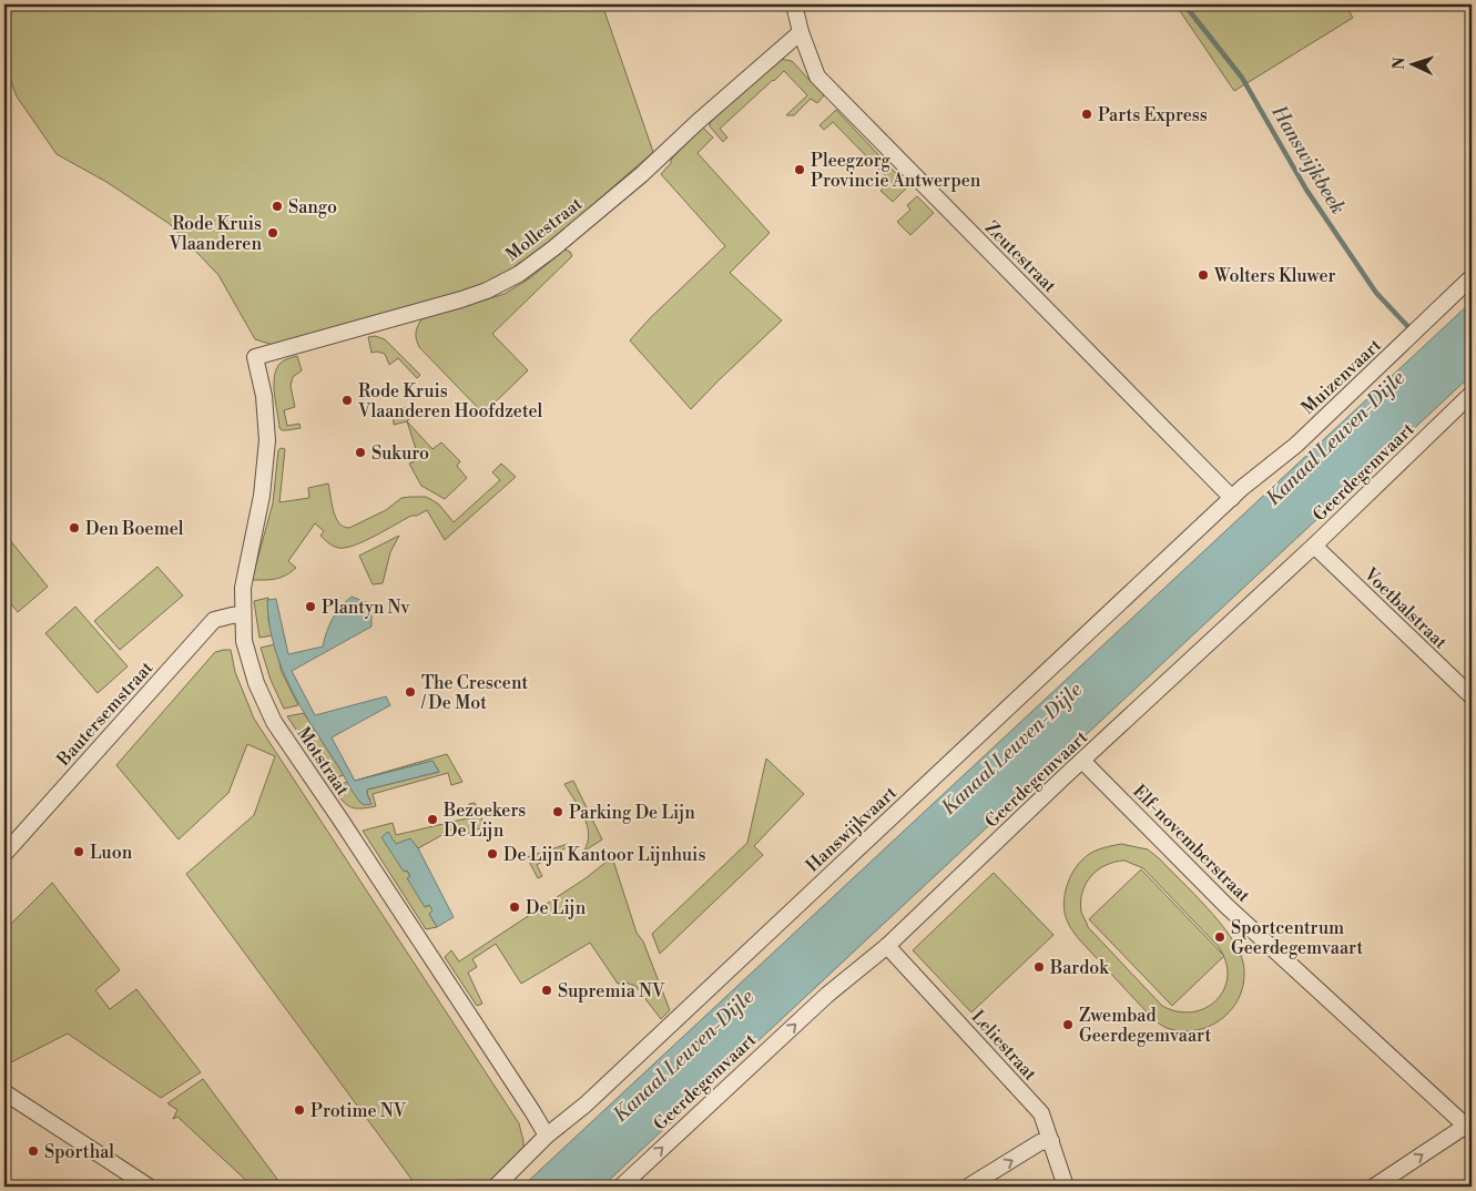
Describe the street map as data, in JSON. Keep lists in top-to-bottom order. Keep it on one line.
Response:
{"streets":{"street":["Mollestraat","Zeutestraat","Muizenvaart","Geerdegemvaart","Voetbalstraat","Bautersemstraat","Motstraat","Hanswijkvaart","Elf-novemberstraat","Leliestraat"]},"crossings":[["Mollestraat","Zeutestraat"],["Mollestraat","Motstraat"],["Zeutestraat","Muizenvaart"],["Zeutestraat","Hanswijkvaart"],["Muizenvaart","Hanswijkvaart"],["Geerdegemvaart","Voetbalstraat"],["Geerdegemvaart","Elf-novemberstraat"],["Geerdegemvaart","Leliestraat"],["Bautersemstraat","Motstraat"],["Motstraat","Hanswijkvaart"]],"water":["Hanswijkbeek","Kanaal Leuven-Dijle"],"places":["Parts Express","Pleegzorg Provincie Antwerpen","Sango","Rode Kruis Vlaanderen","Wolters Kluwer","Rode Kruis Vlaanderen Hoofdzetel","Sukuro","Den Boemel","Plantyn Nv","The Crescent / De Mot","Parking De Lijn","Bezoekers De Lijn","Luon","De Lijn Kantoor Lijnhuis","De Lijn","Sportcentrum Geerdegemvaart","Bardok","Supremia NV","Zwembad Geerdegemvaart","Protime NV","Sporthal"],"north":"left"}
